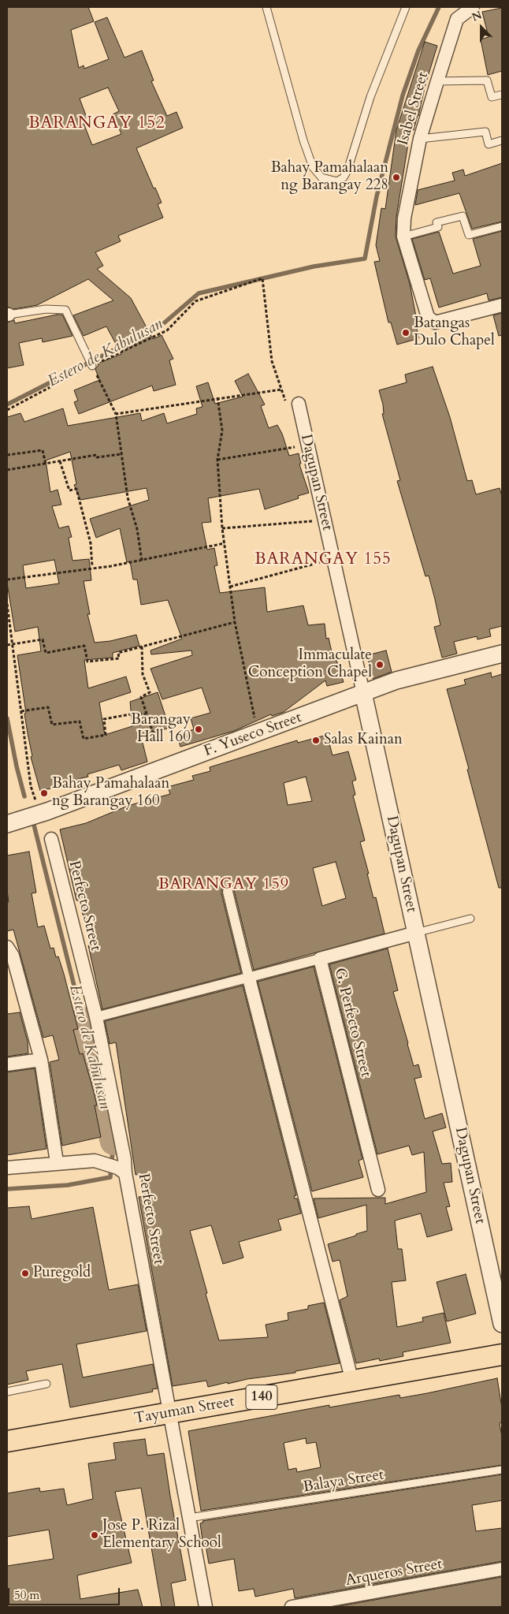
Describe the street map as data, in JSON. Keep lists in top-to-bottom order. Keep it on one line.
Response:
{"streets":{"main road":["140","Tayuman Street"],"street":["Isabel Street","Dagupan Street","F. Yuseco Street","Perfecto Street","G. Perfecto Street","Arqueros Street"],"lane":["Balaya Street"]},"crossings":[["Dagupan Street","F. Yuseco Street"],["Dagupan Street","G. Perfecto Street"],["Perfecto Street","Tayuman Street"],["Perfecto Street","Balaya Street"]],"districts":["BARANGAY 152","BARANGAY 155","BARANGAY 159"],"water":["Estero de Kabulusan"],"places":["Bahay Pamahalaan ng Barangay 228","Batangas Dulo Chapel","Immaculate Conception Chapel","Barangay Hall 160","Salas Kainan","Bahay Pamahalaan ng Barangay 160","Puregold","Jose P. Rizal Elementary School"],"scale_bar":"50 m","north":"top"}
